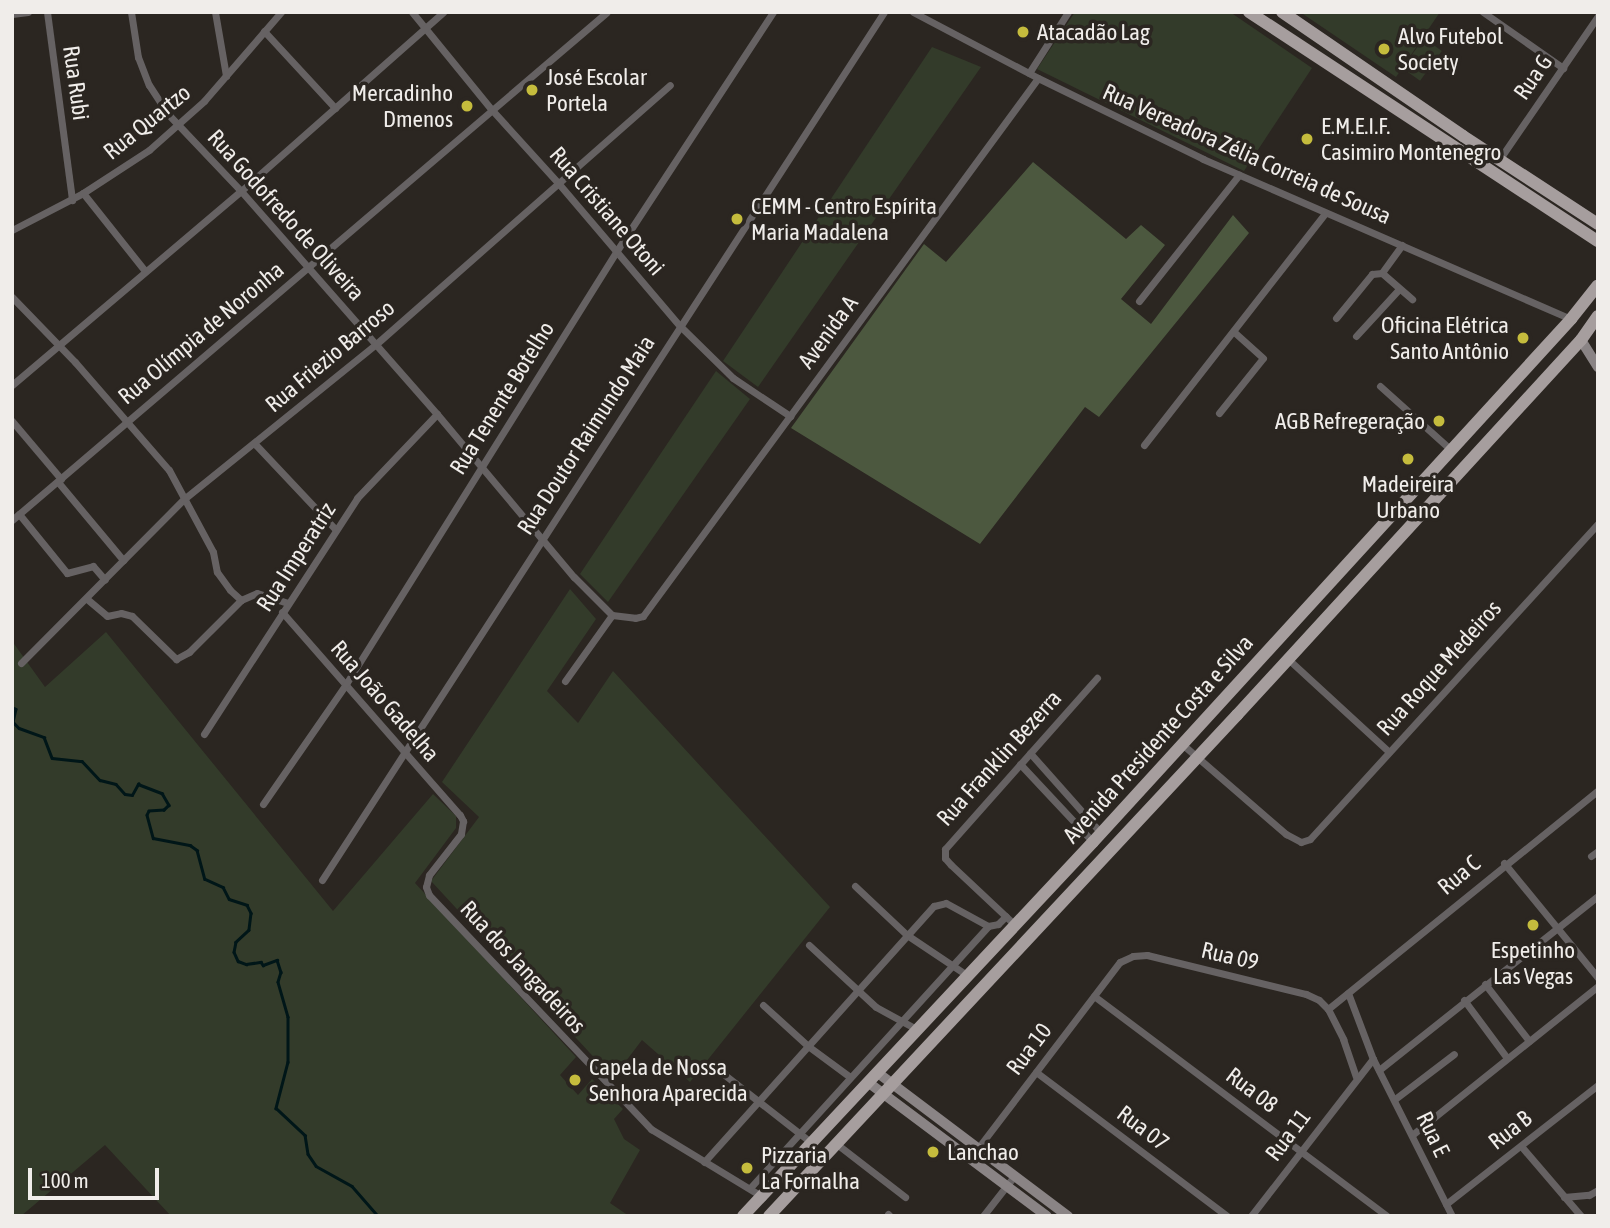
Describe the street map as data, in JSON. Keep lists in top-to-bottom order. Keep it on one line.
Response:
{"streets":{"main road":["Avenida Presidente Costa e Silva"],"street":["Rua G","Rua Rubi","Rua Quartzo","Rua Vereadora Zélia Correia de Sousa","Rua Cristiane Otoni","Rua Godofredo de Oliveira","Avenida A","Rua Olímpia de Noronha","Rua Friezio Barroso","Rua Tenente Botelho","Rua Doutor Raimundo Maia","Rua Imperatriz","Rua Roque Medeiros","Rua João Gadelha","Rua Franklin Bezerra","Rua C","Rua 09","Rua dos Jangadeiros","Rua 10","Rua 08","Rua 07","Rua B","Rua E","Rua 11"]},"crossings":[["Rua Rubi","Rua Quartzo"],["Rua Quartzo","Rua Godofredo de Oliveira"],["Rua Vereadora Zélia Correia de Sousa","Avenida A"],["Rua Vereadora Zélia Correia de Sousa","Avenida Presidente Costa e Silva"],["Rua Cristiane Otoni","Avenida A"],["Rua Cristiane Otoni","Rua Olímpia de Noronha"],["Rua Cristiane Otoni","Rua Friezio Barroso"],["Rua Cristiane Otoni","Rua Tenente Botelho"],["Rua Cristiane Otoni","Rua Doutor Raimundo Maia"],["Rua Godofredo de Oliveira","Avenida A"],["Rua Godofredo de Oliveira","Rua Olímpia de Noronha"],["Rua Godofredo de Oliveira","Rua Friezio Barroso"],["Rua Godofredo de Oliveira","Rua Tenente Botelho"],["Rua Godofredo de Oliveira","Rua Doutor Raimundo Maia"],["Rua Godofredo de Oliveira","Rua Imperatriz"],["Rua Tenente Botelho","Rua João Gadelha"],["Rua Doutor Raimundo Maia","Rua João Gadelha"],["Rua Imperatriz","Rua João Gadelha"],["Rua Roque Medeiros","Avenida Presidente Costa e Silva"],["Rua João Gadelha","Rua dos Jangadeiros"],["Avenida Presidente Costa e Silva","Rua Franklin Bezerra"],["Avenida Presidente Costa e Silva","Rua dos Jangadeiros"],["Rua 09","Rua 10"],["Rua 10","Rua 08"],["Rua 10","Rua 07"],["Rua 08","Rua 11"],["Rua B","Rua E"]],"places":["Atacadão Lag","Alvo Futebol Society","José Escolar Portela","Mercadinho Dmenos","E.M.E.I.F. Casimiro Montenegro","CEMM - Centro Espírita Maria Madalena","Oficina Elétrica Santo Antônio","AGB Refregeração","Madeireira Urbano","Espetinho Las Vegas","Capela de Nossa Senhora Aparecida","Lanchao","Pizzaria La Fornalha"],"scale_bar":"100 m"}
